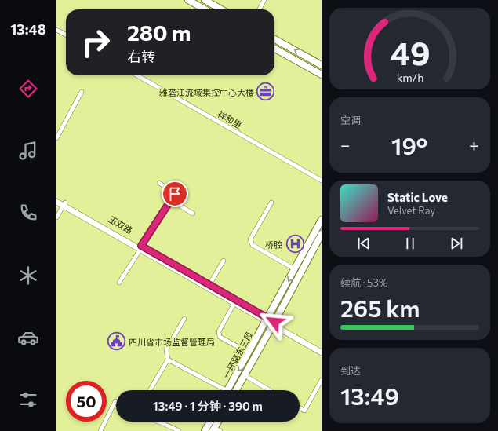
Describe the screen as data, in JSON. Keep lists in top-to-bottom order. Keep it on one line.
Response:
{"streets":{"main road":["玉双路","一环路东三段"],"street":["祥和里"]},"crossings":[["玉双路","一环路东三段"]],"places":{"office":["雅砻江流域集控中心大楼"],"hospital":["桥腔"],"public building":["四川省市场监督管理局"]},"page":{"tabs":"13:48","turn":["280 m","右转"],"tile":["空调",["续航 · 53%","265 km"],["到达","13:49"]],"heat":["−","19°","+"],"song":["Static Love","Velvet Ray"],"limit":"50","trip":"13:49 · 1 分钟 · 390 m","gauge":["49","km/h"]}}
